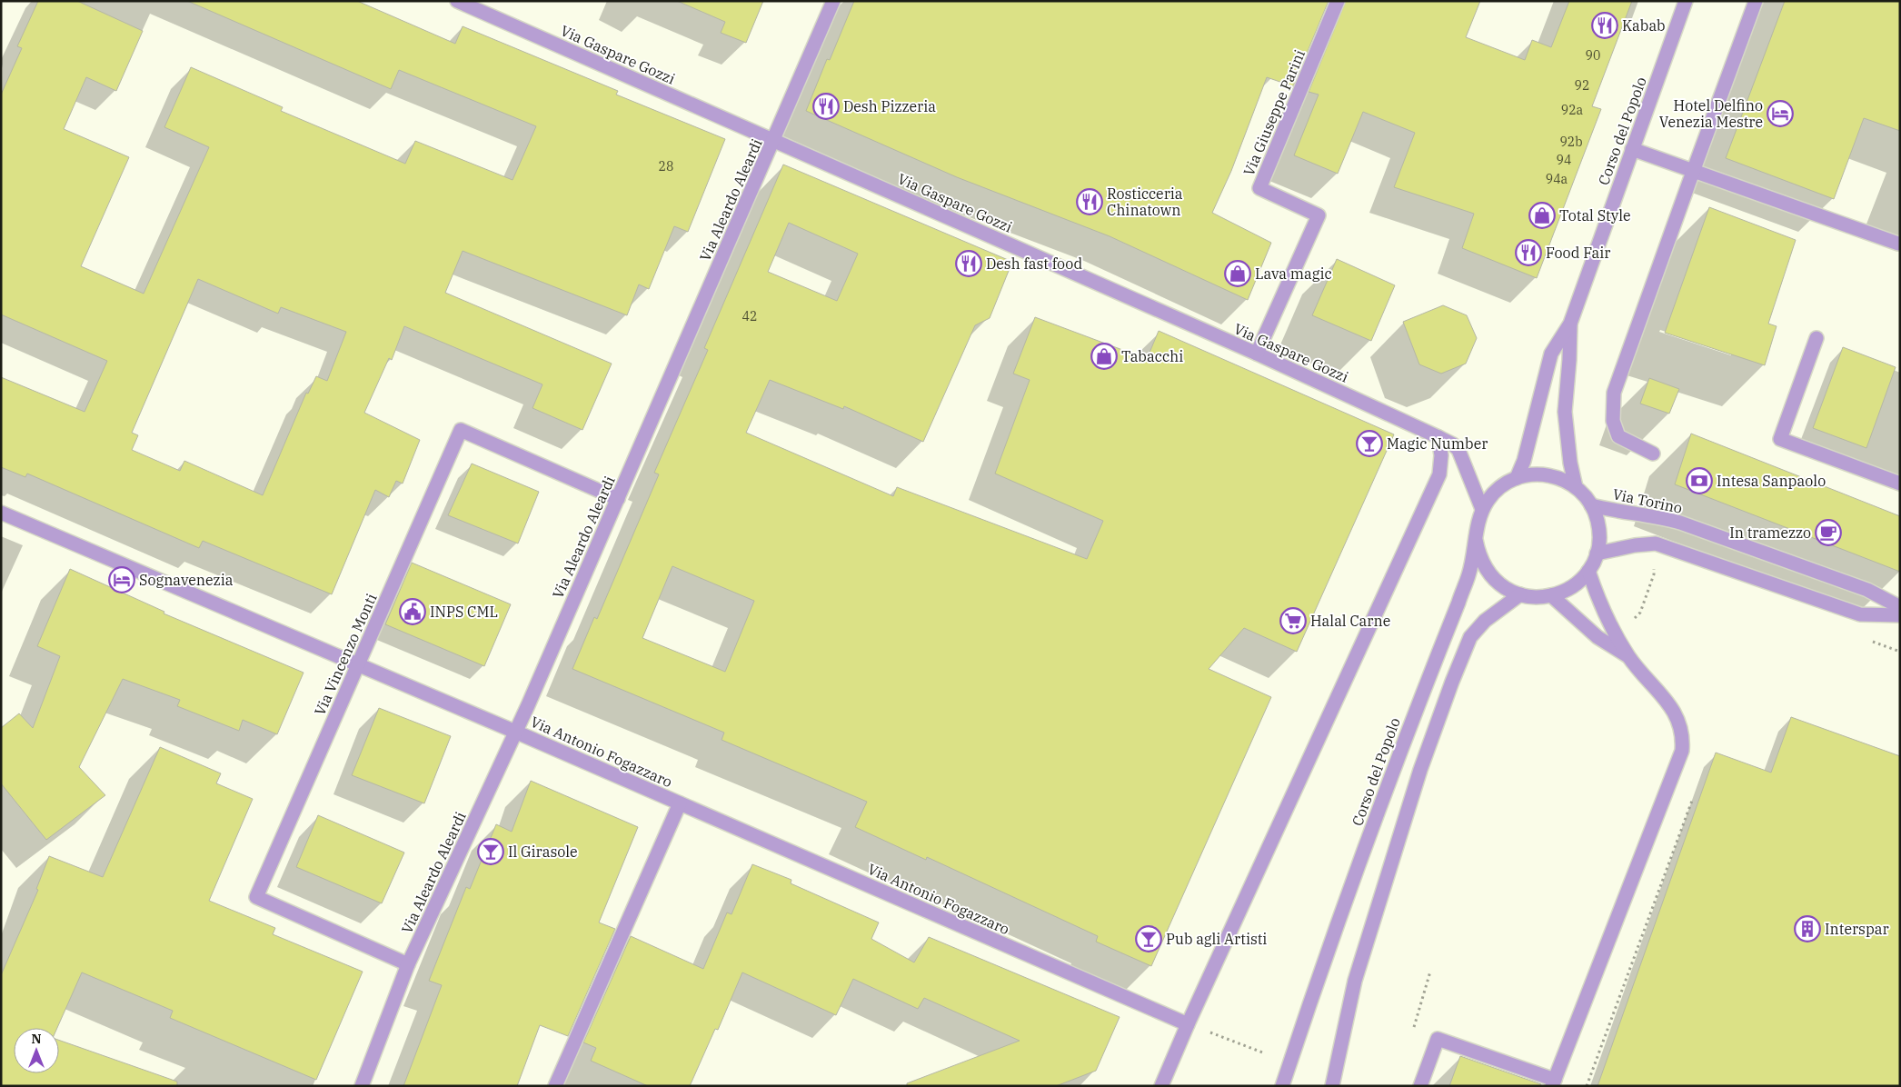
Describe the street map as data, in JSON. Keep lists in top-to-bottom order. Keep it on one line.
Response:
{"streets":{"street":["Via Gaspare Gozzi","Via Giuseppe Parini","Corso del Popolo","Via Aleardo Aleardi","Via Torino","Via Vincenzo Monti","Via Antonio Fogazzaro"]},"crossings":[["Via Gaspare Gozzi","Via Giuseppe Parini"],["Via Gaspare Gozzi","Corso del Popolo"],["Via Gaspare Gozzi","Via Aleardo Aleardi"],["Via Gaspare Gozzi","Via Torino"],["Corso del Popolo","Via Torino"],["Via Aleardo Aleardi","Via Vincenzo Monti"],["Via Aleardo Aleardi","Via Antonio Fogazzaro"],["Via Vincenzo Monti","Via Antonio Fogazzaro"]],"places":{"restaurant":["Kabab","Desh Pizzeria","Rosticceria Chinatown","Food Fair","Desh fast food"],"hotel":["Hotel Delfino Venezia Mestre","Sognavenezia"],"shop":["Total Style","Lava magic","Tabacchi"],"bar":["Magic Number","Il Girasole","Pub agli Artisti"],"bank":["Intesa Sanpaolo"],"cafe":["In tramezzo"],"public building":["INPS CML"],"supermarket":["Halal Carne"],"building":["Interspar"]},"house_numbers":["90","92","92a","92b","94","28","94a","42"],"north":"top"}
